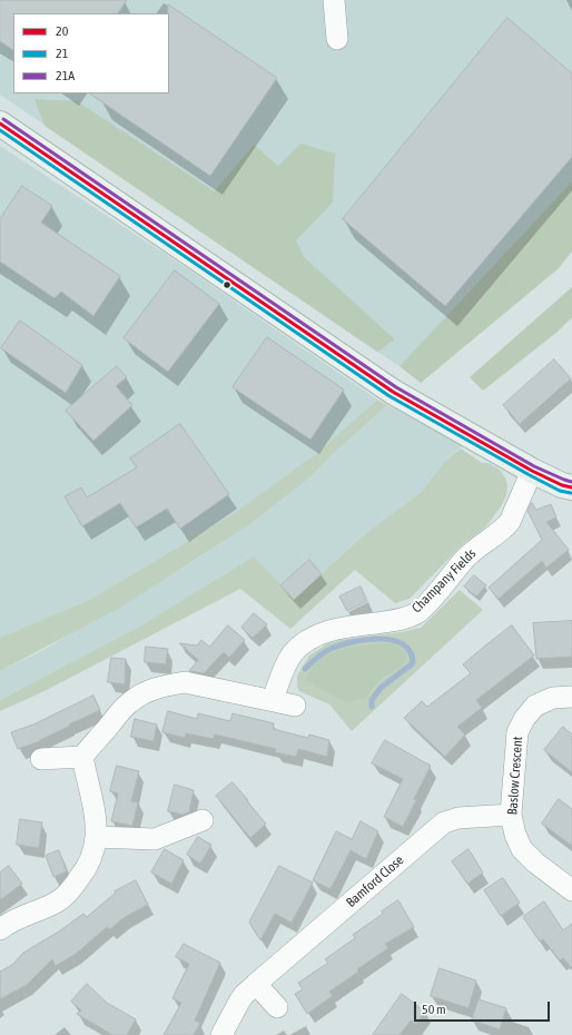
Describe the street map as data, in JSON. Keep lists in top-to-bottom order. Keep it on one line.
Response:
{"streets":{"street":["Champany Fields","Baslow Crescent","Bamford Close"]},"crossings":[["Baslow Crescent","Bamford Close"]],"lines":["transit line 21A","transit line 20","transit line 21"],"legend":["20","21","21A"],"scale_bar":"50 m"}
